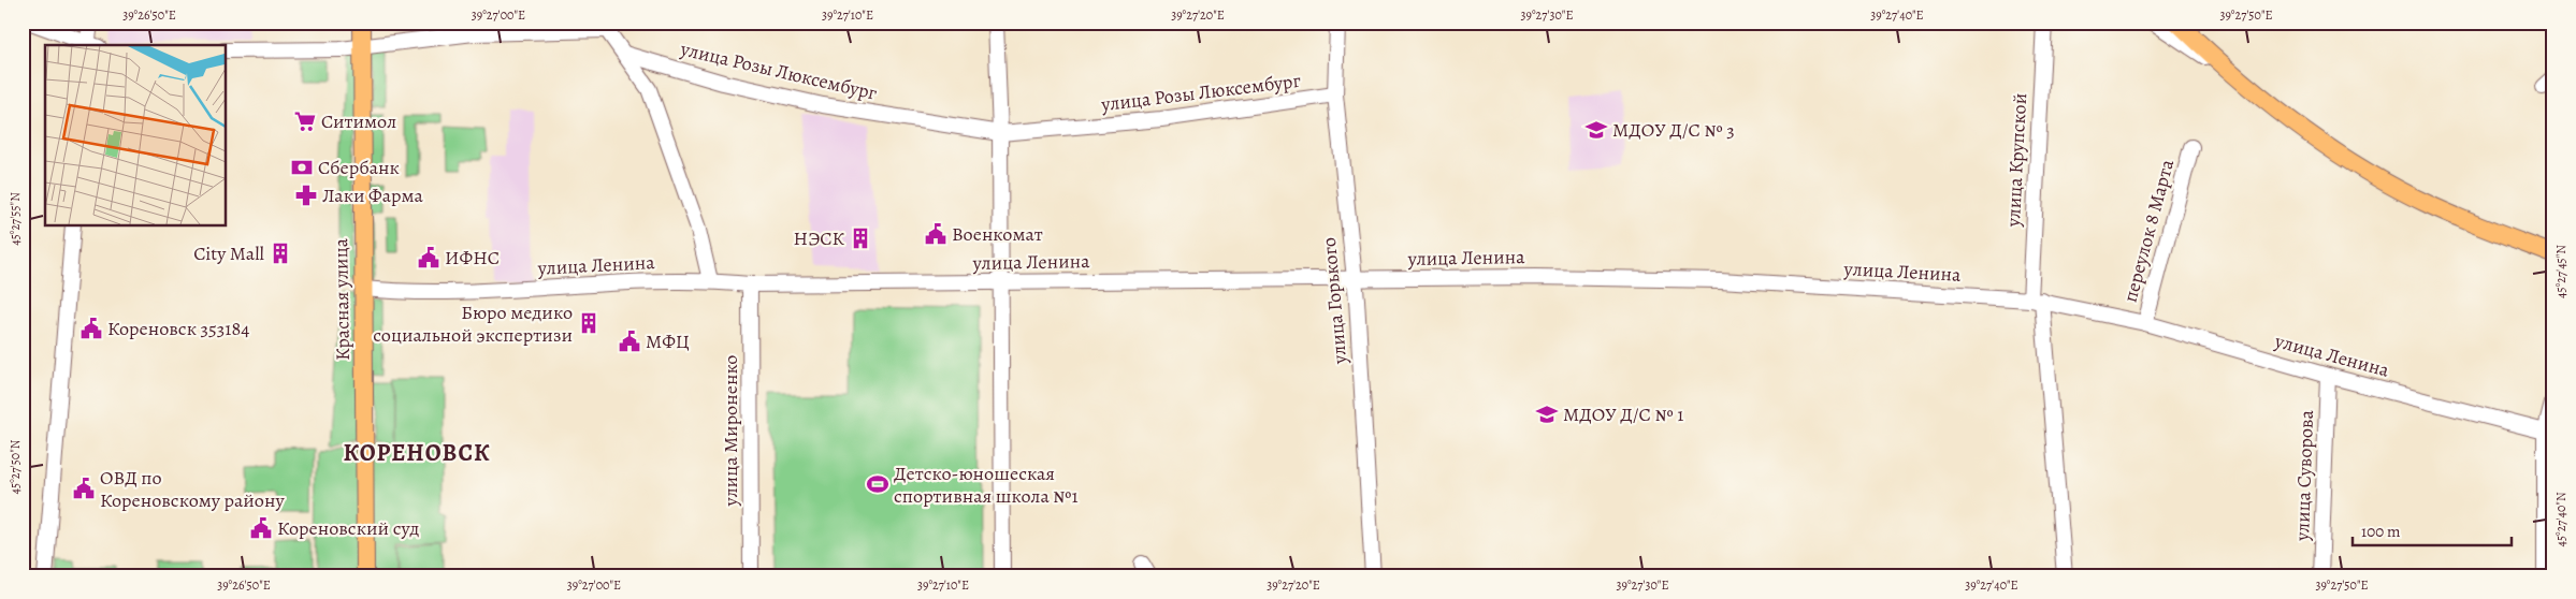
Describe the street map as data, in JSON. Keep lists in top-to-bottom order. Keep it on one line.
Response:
{"streets":{"main road":["Красная улица"],"street":["улица Розы Люксембург","улица Крупской","переулок 8 Марта","улица Ленина","улица Горького","улица Мироненко","улица Суворова"]},"crossings":[["улица Розы Люксембург","улица Горького"],["улица Крупской","улица Ленина"],["переулок 8 Марта","улица Ленина"],["улица Ленина","Красная улица"],["улица Ленина","улица Горького"],["улица Ленина","улица Мироненко"],["улица Ленина","улица Суворова"]],"districts":["КОРЕНОВСК"],"places":{"supermarket":["Ситимол"],"school or university":["МДОУ Д/С № 3","МДОУ Д/С № 1"],"bank":["Сбербанк"],"pharmacy":["Лаки Фарма"],"public building":["Военкомат","ИФНС","Кореновск 353184","МФЦ","ОВД по Кореновскому району","Кореновский суд"],"building":["НЭСК","City Mall","Бюро медико социальной экспертизи"],"sports":["Детско-юношеская спортивная школа №1"]},"scale_bar":"100 m","coordinates":["39°26'50\"E","39°27'00\"E","39°27'10\"E","39°27'20\"E","39°27'30\"E","39°27'40\"E","39°27'50\"E","45°27'55\"N","45°27'45\"N","45°27'50\"N","45°27'40\"N"]}
